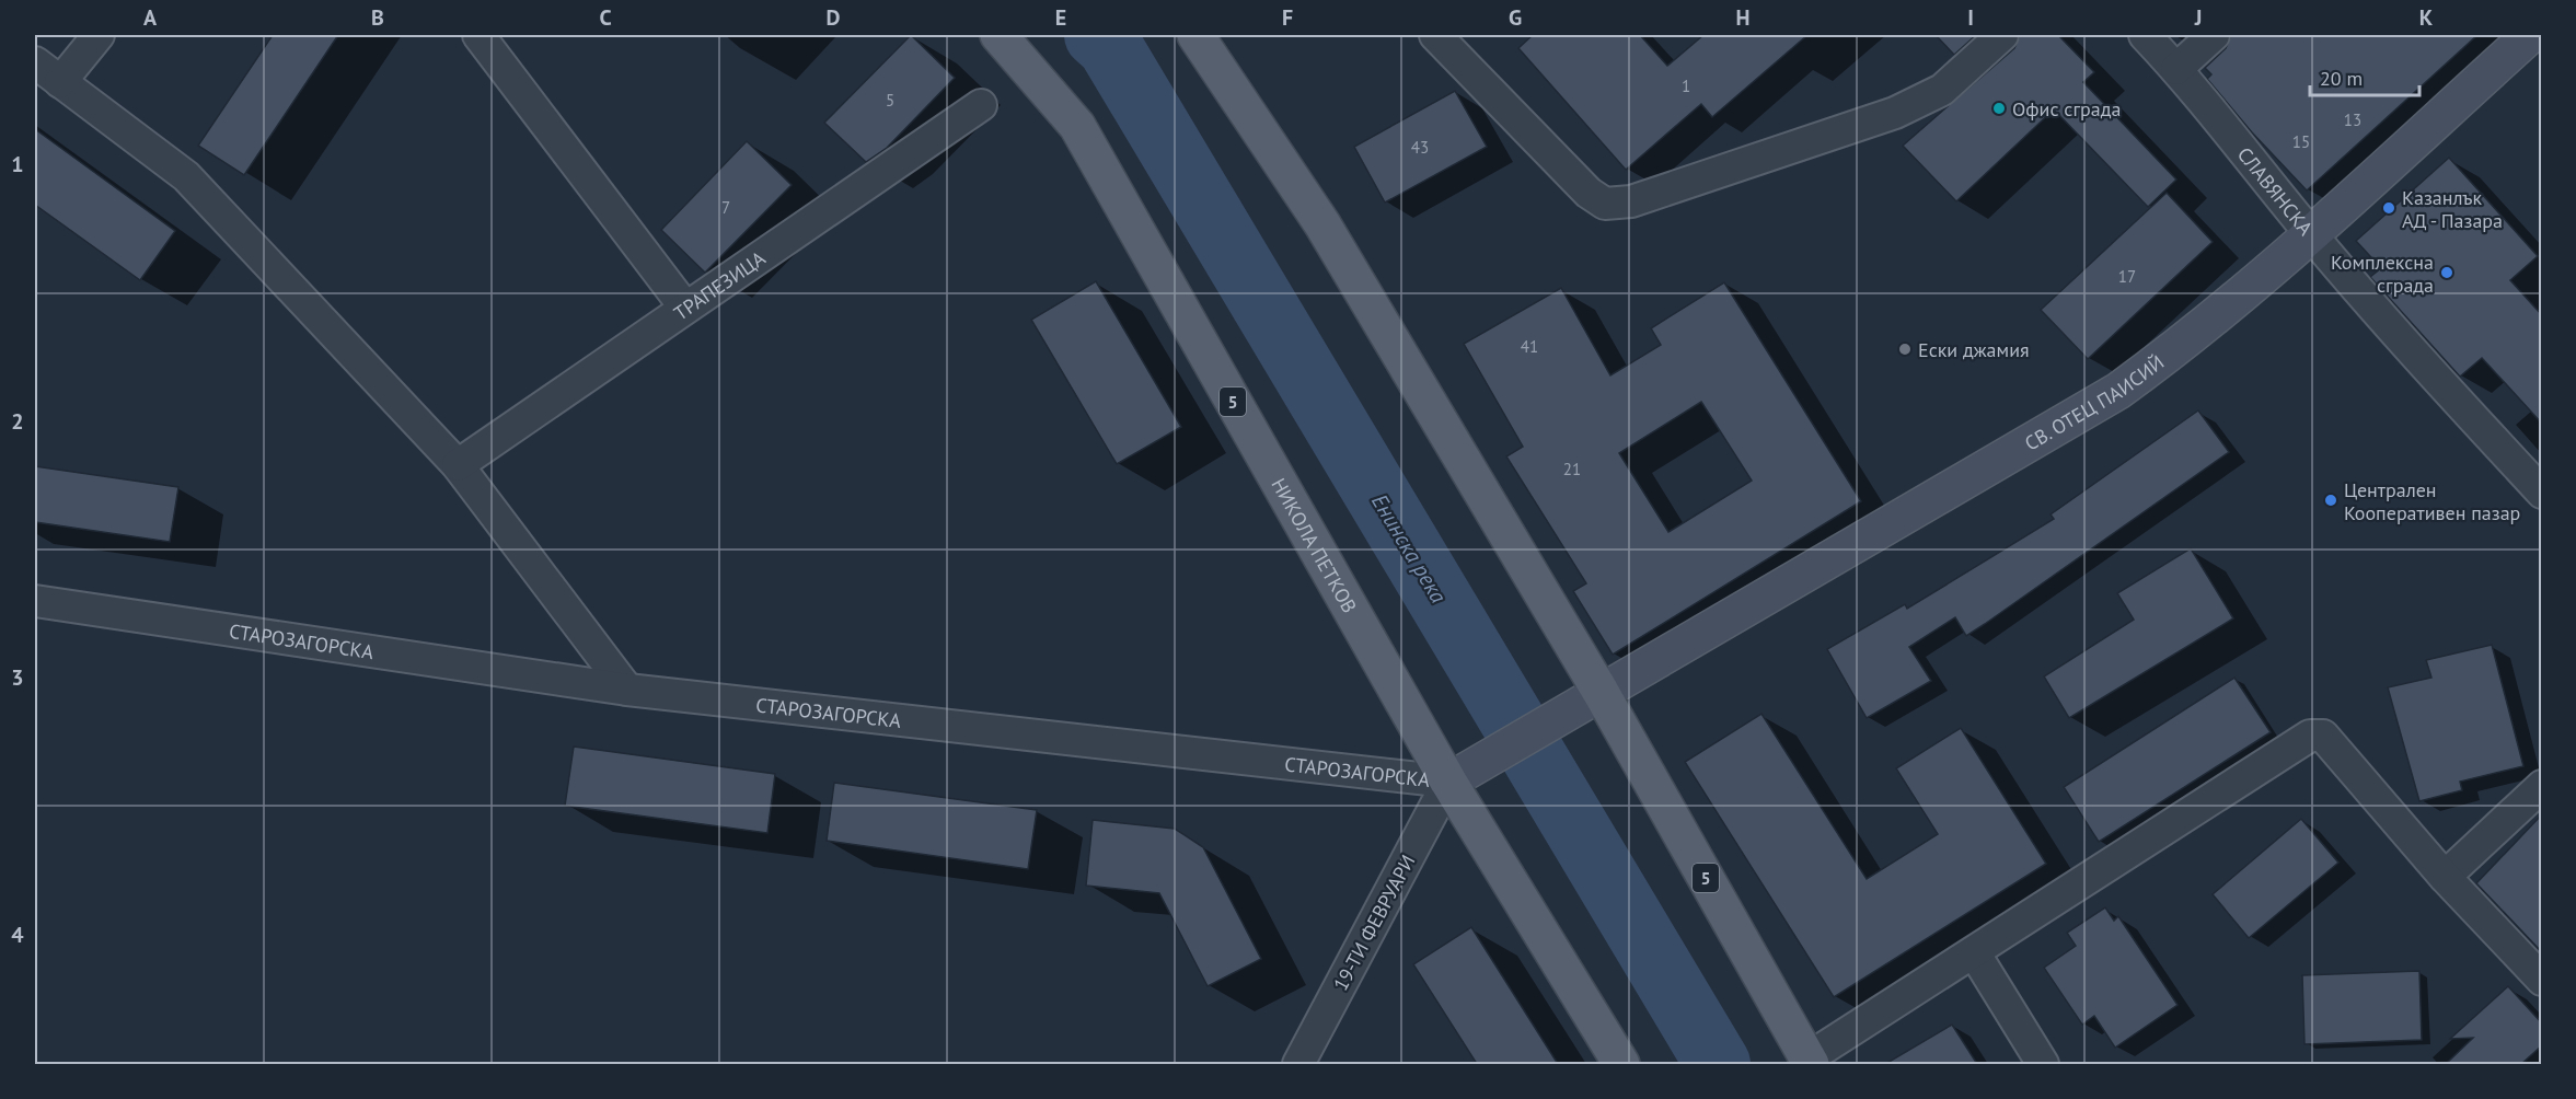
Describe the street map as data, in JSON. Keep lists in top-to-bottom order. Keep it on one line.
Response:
{"streets":{"main road":["5","НИКОЛА ПЕТКОВ"],"street":["СЛАВЯНСКА","ТРАПЕЗИЦА","СВ. ОТЕЦ ПАИСИЙ","СТАРОЗАГОРСКА","19-ТИ ФЕВРУАРИ"]},"crossings":[["СЛАВЯНСКА","СВ. ОТЕЦ ПАИСИЙ"],["5","СВ. ОТЕЦ ПАИСИЙ"],["5","СТАРОЗАГОРСКА"],["СВ. ОТЕЦ ПАИСИЙ","СТАРОЗАГОРСКА"],["НИКОЛА ПЕТКОВ","СТАРОЗАГОРСКА"],["НИКОЛА ПЕТКОВ","19-ТИ ФЕВРУАРИ"],["СТАРОЗАГОРСКА","19-ТИ ФЕВРУАРИ"]],"water":["Енинска река"],"places":["Офис сграда","Казанлък АД - Пазара","Комплексна сграда","Ески джамия","Централен Кооперативен пазар"],"house_numbers":["1","5","13","15","43","7","17","41","21"],"scale_bar":"20 m","grid":{"columns":["A","B","C","D","E","F","G","H","I","J","K"],"rows":["1","2","3","4"]}}
